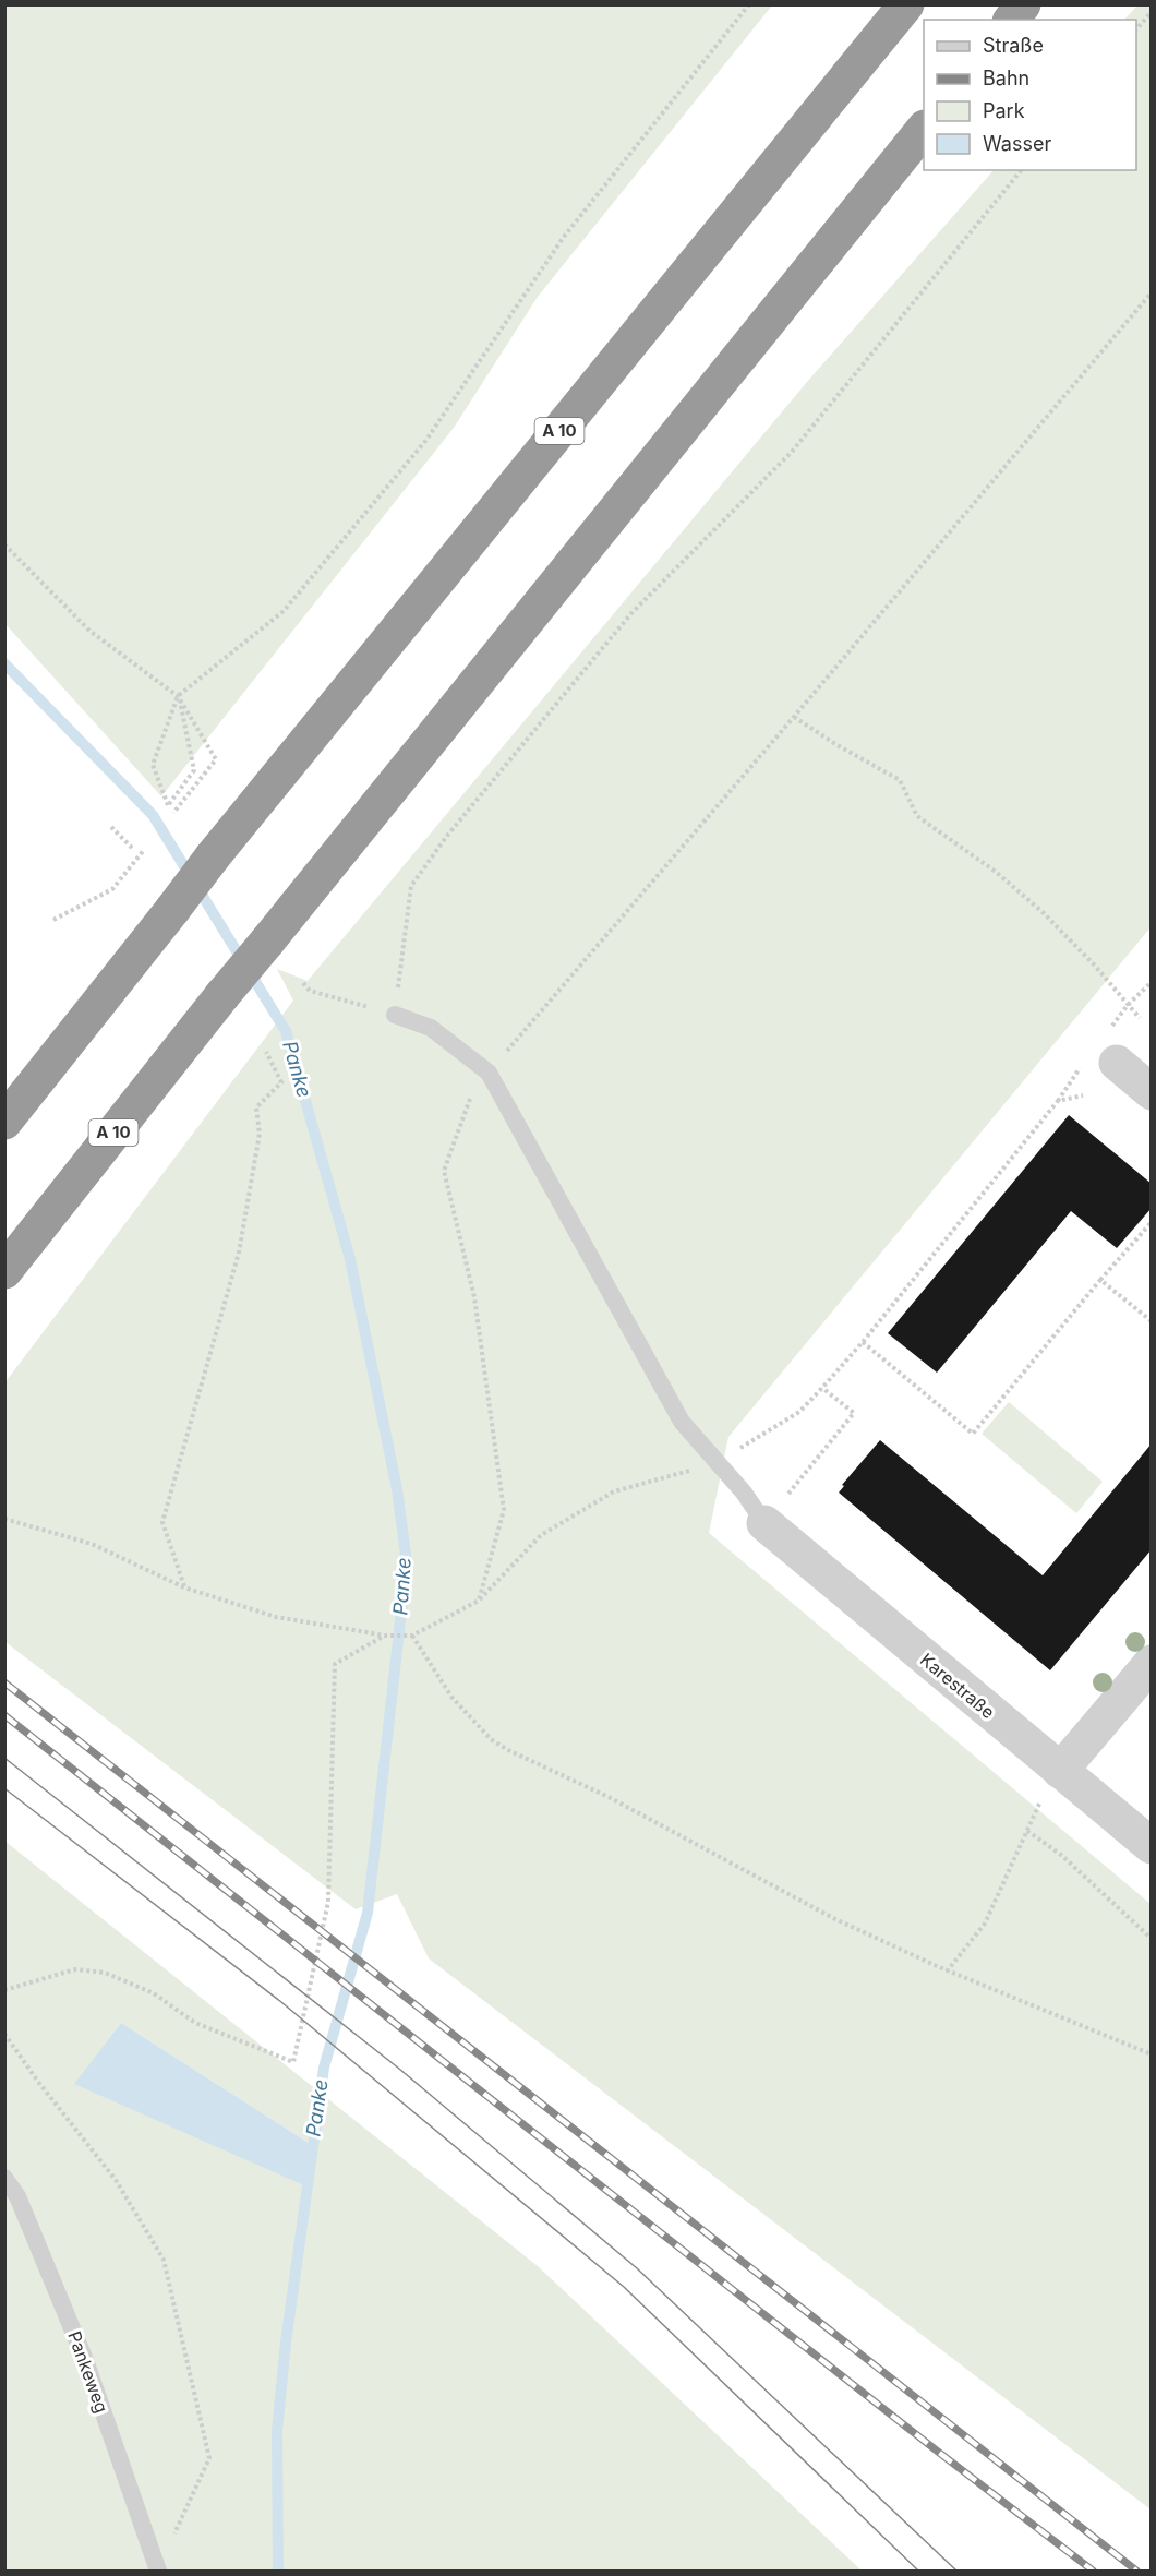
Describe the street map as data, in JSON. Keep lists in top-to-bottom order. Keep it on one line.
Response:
{"streets":{"highway":["A 10"],"street":["Karestraße"],"lane":["Pankeweg"]},"water":["Panke"],"legend":["Straße","Bahn","Park","Wasser"]}
